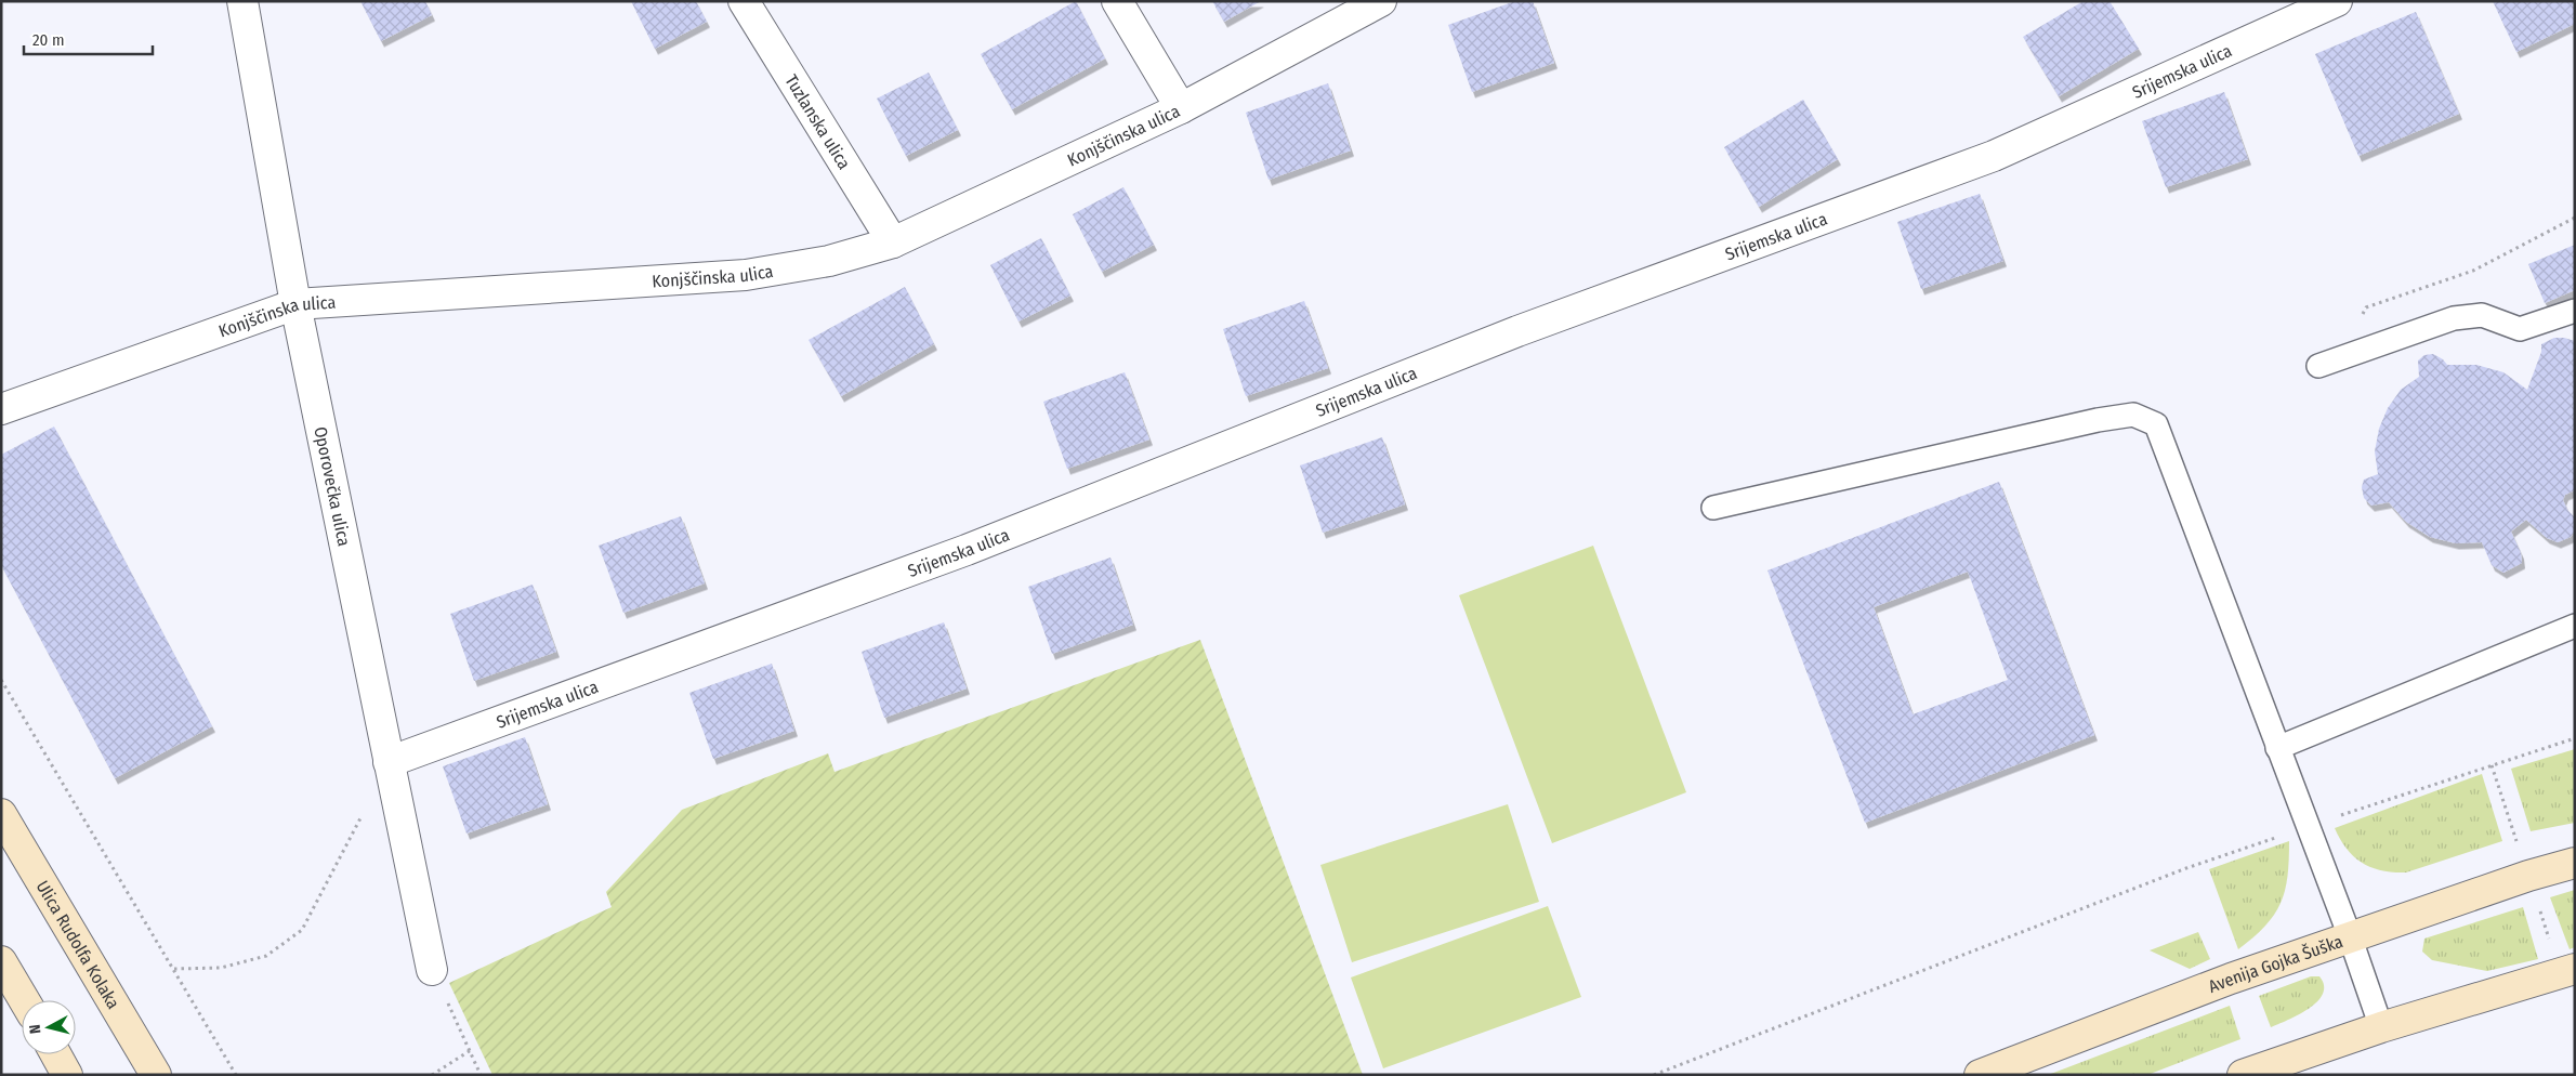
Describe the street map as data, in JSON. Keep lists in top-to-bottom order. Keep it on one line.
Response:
{"streets":{"main road":["Ulica Rudolfa Kolaka","Avenija Gojka Šuška"],"street":["Srijemska ulica","Tuzlanska ulica","Konjščinska ulica","Oporovečka ulica"]},"crossings":[["Srijemska ulica","Oporovečka ulica"],["Tuzlanska ulica","Konjščinska ulica"],["Konjščinska ulica","Oporovečka ulica"]],"scale_bar":"20 m","north":"left"}
